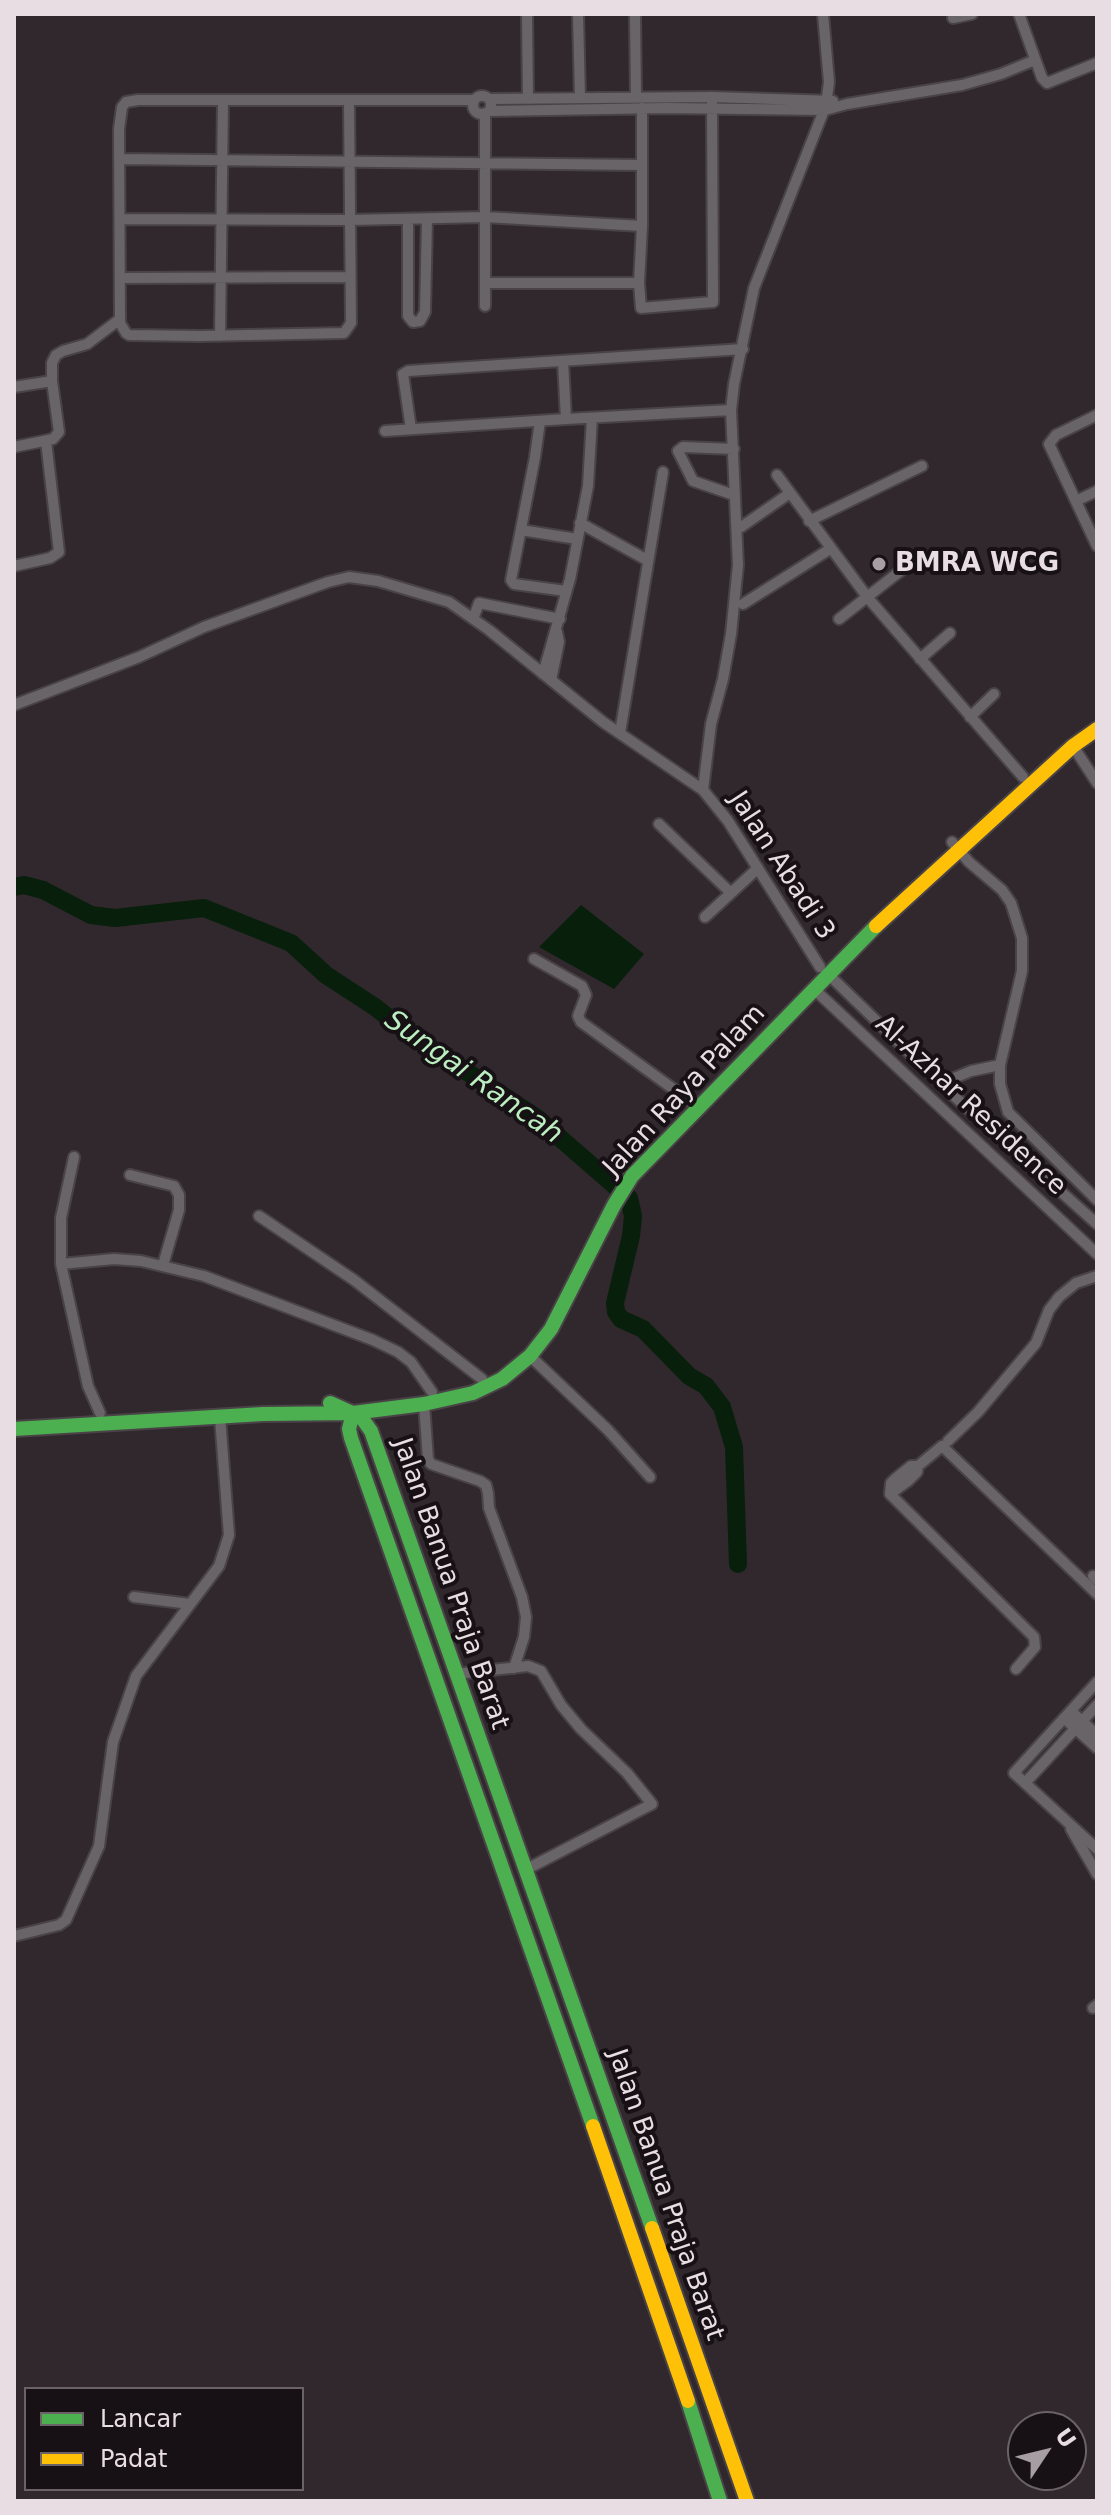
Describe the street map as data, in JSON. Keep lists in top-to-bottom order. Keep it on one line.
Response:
{"streets":{"main road":["Jalan Raya Palam","Jalan Banua Praja Barat"],"street":["Jalan Abadi 3","Al-Azhar Residence"]},"crossings":[["Jalan Abadi 3","Jalan Raya Palam"],["Jalan Abadi 3","Al-Azhar Residence"],["Jalan Raya Palam","Al-Azhar Residence"],["Jalan Raya Palam","Jalan Banua Praja Barat"]],"water":["Sungai Rancah"],"places":["BMRA WCG"],"legend":["Lancar","Padat"],"north":"top right"}
